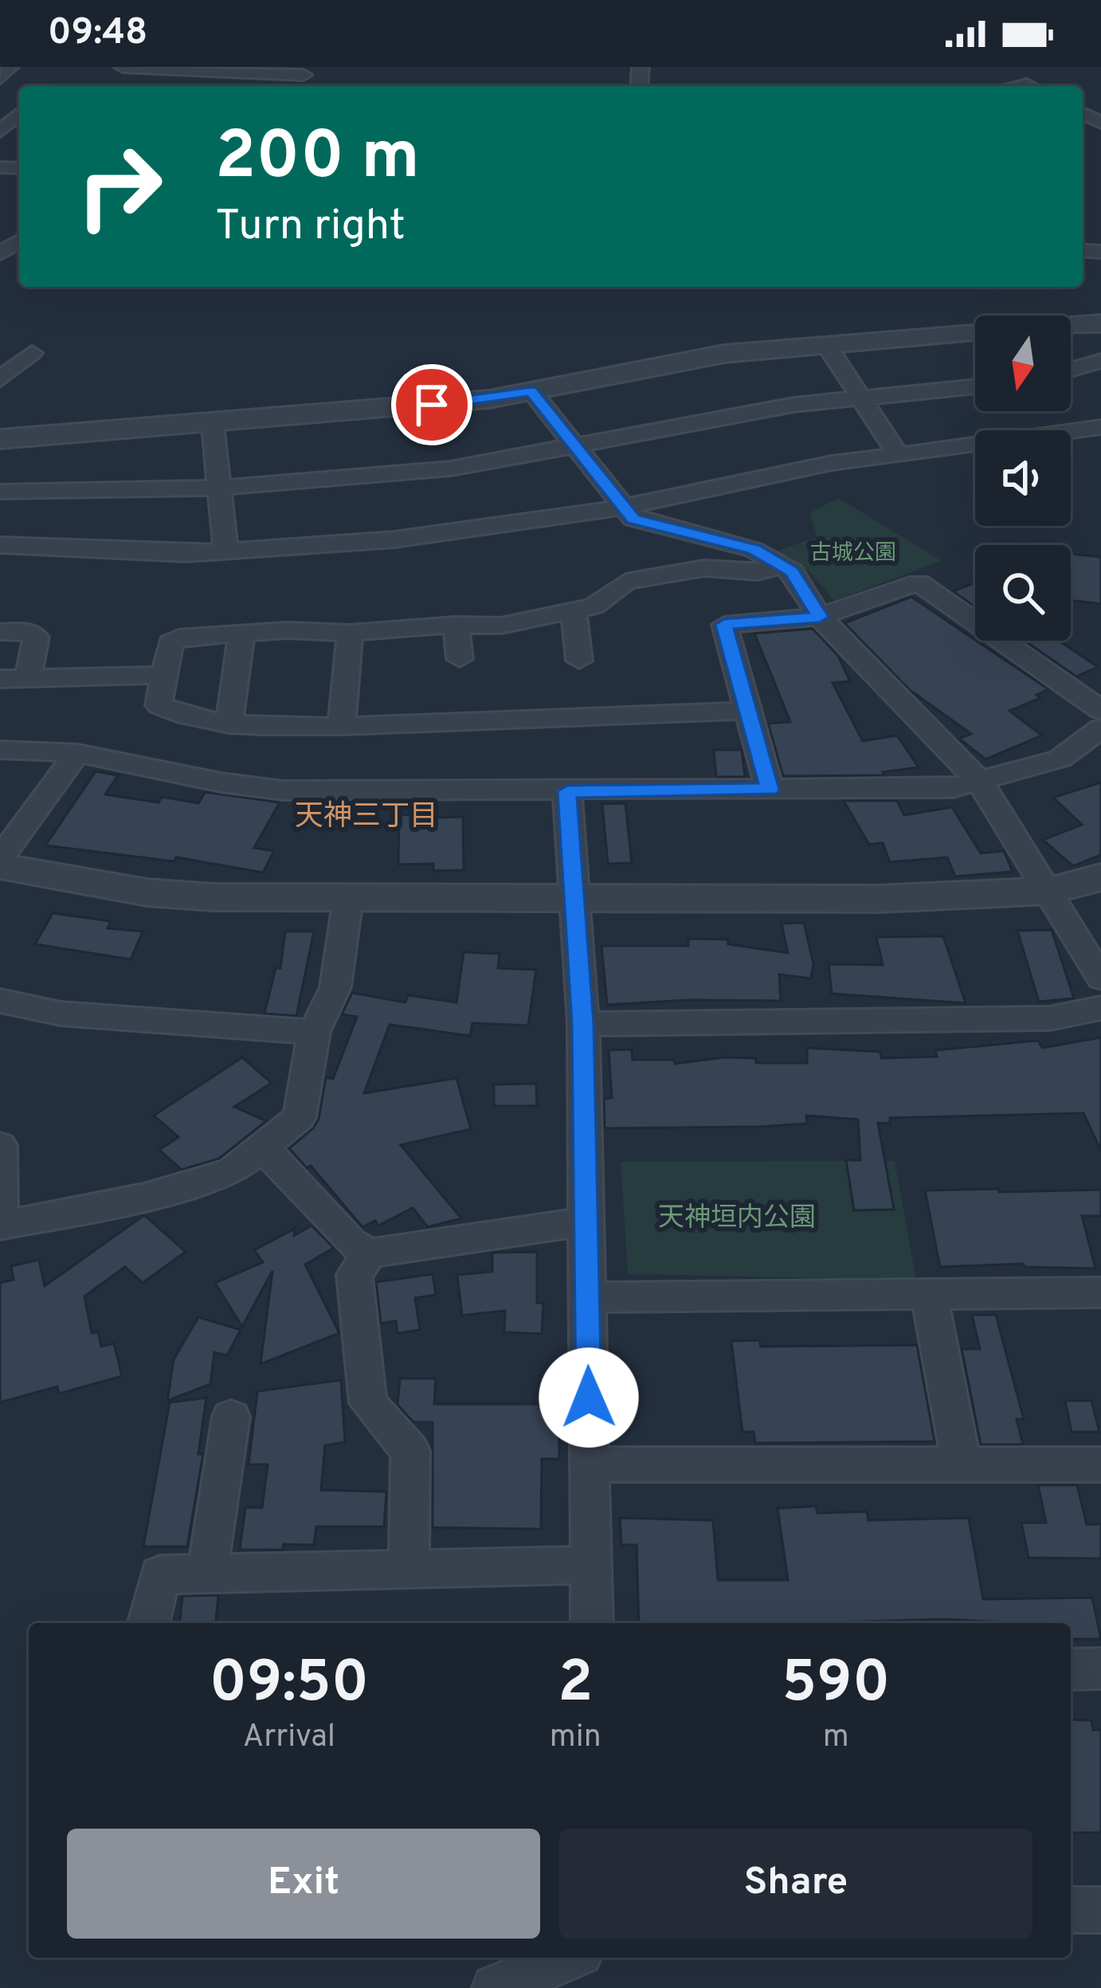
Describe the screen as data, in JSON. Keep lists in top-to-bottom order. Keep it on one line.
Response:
{"districts":["天神三丁目"],"parks":["古城公園","天神垣内公園"],"north":"bottom","page":{"status":"09:48","turn":["200 m","Turn right"],"eta":["09:50","Arrival","2","min","590","m"],"buttons":["Exit","Share"]}}
